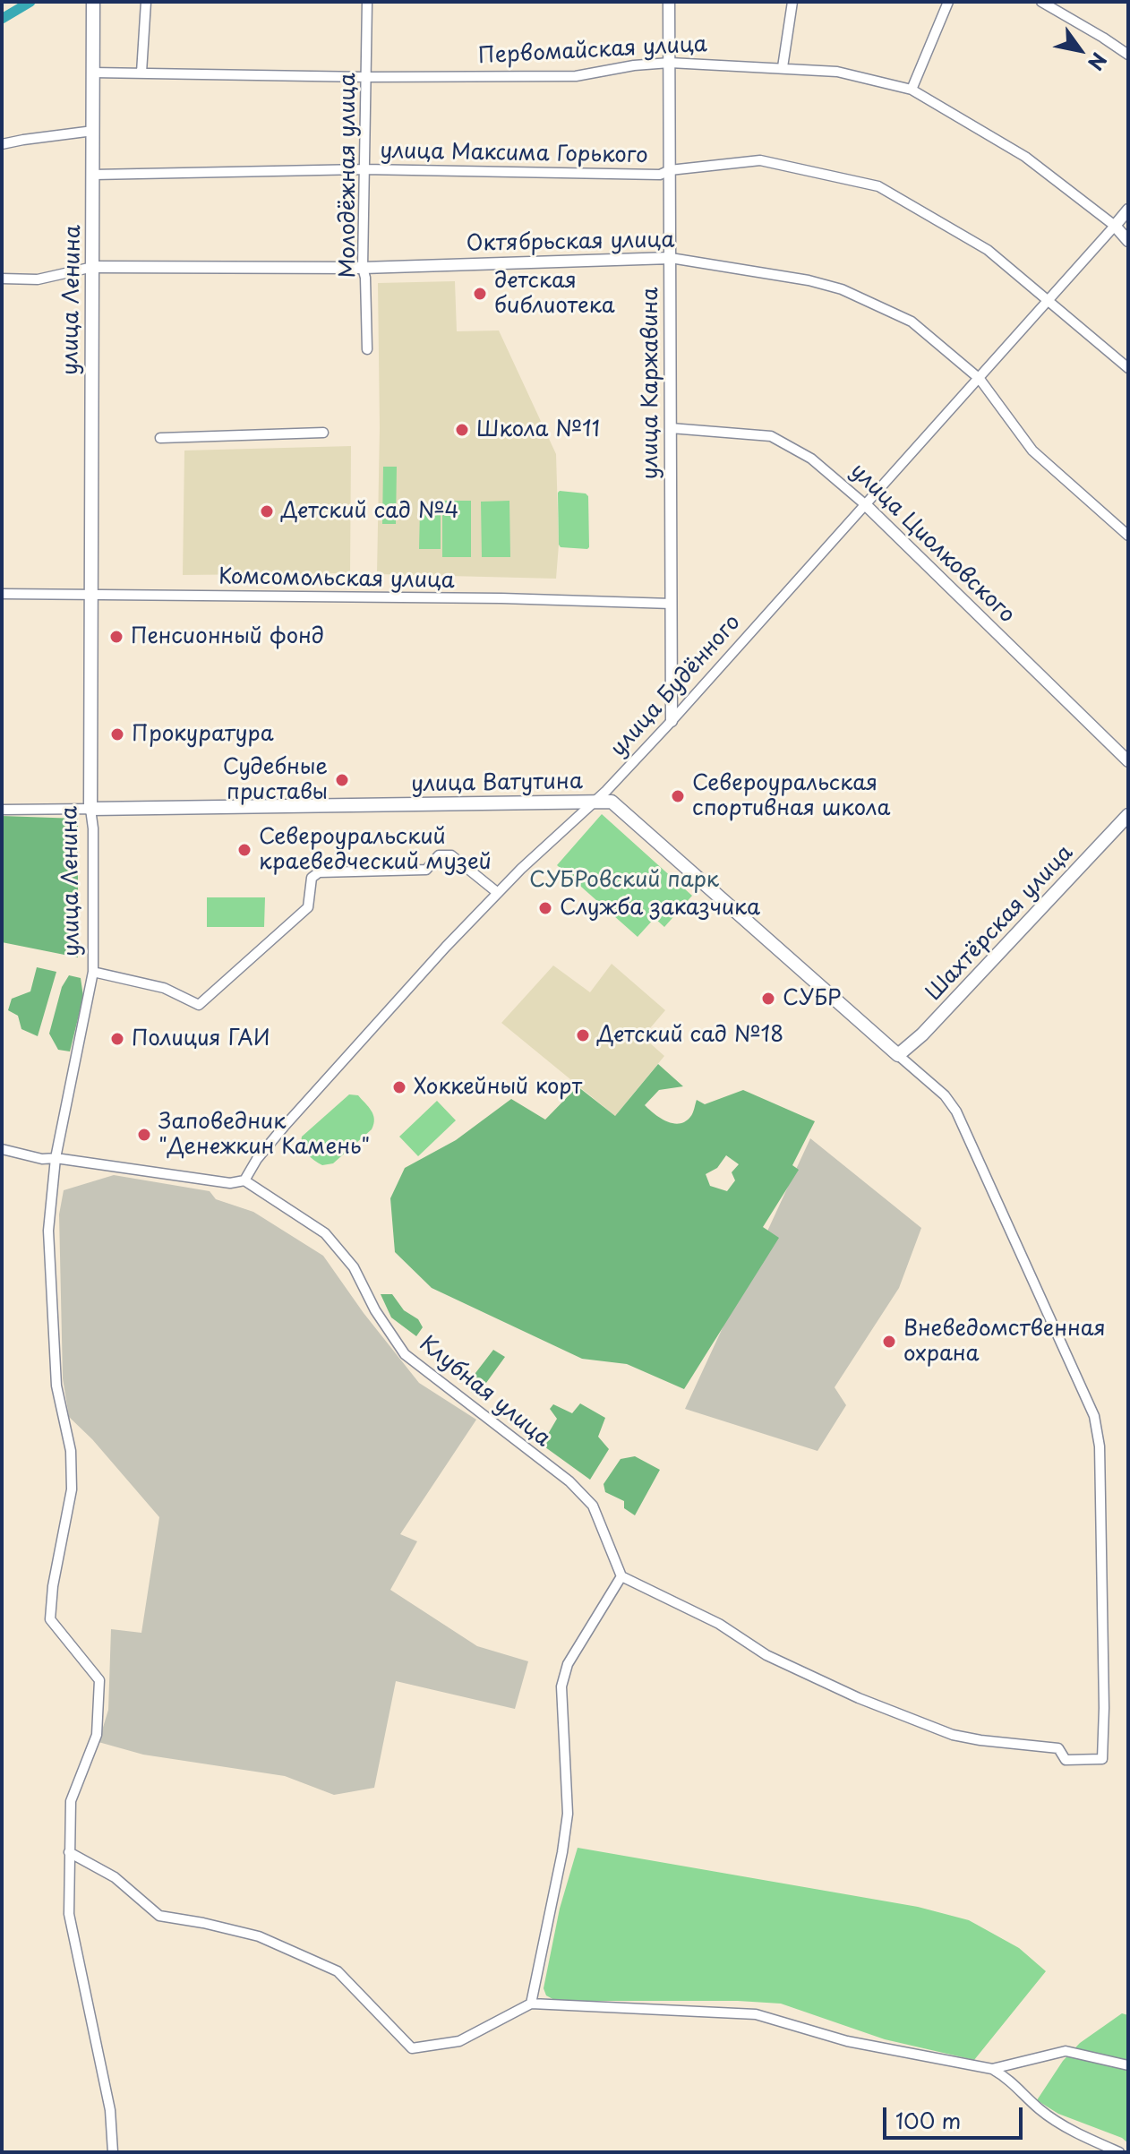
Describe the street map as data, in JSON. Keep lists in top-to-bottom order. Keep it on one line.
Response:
{"streets":{"main road":["улица Ленина","улица Ватутина","Шахтёрская улица"],"street":["Первомайская улица","улица Максима Горького","Молодёжная улица","Октябрьская улица","улица Каржавина","улица Циолковского","Комсомольская улица","улица Будённого","Клубная улица"]},"crossings":[["Первомайская улица","Молодёжная улица"],["Первомайская улица","улица Ленина"],["Первомайская улица","улица Каржавина"],["Первомайская улица","улица Будённого"],["улица Максима Горького","Молодёжная улица"],["улица Максима Горького","улица Ленина"],["улица Максима Горького","улица Каржавина"],["улица Максима Горького","улица Будённого"],["Молодёжная улица","Октябрьская улица"],["Октябрьская улица","улица Ленина"],["Октябрьская улица","улица Каржавина"],["Октябрьская улица","улица Будённого"],["улица Ленина","Комсомольская улица"],["улица Ленина","улица Ватутина"],["улица Каржавина","улица Циолковского"],["улица Каржавина","Комсомольская улица"],["улица Каржавина","улица Будённого"],["улица Циолковского","улица Будённого"],["улица Будённого","улица Ватутина"],["улица Будённого","Клубная улица"],["улица Ватутина","Шахтёрская улица"]],"parks":["СУБРовский парк"],"places":["детская библиотека","Школа №11","Детский сад №4","Пенсионный фонд","Прокуратура","Судебные приставы","Североуральская спортивная школа","Североуральский краеведческий музей","Служба заказчика","СУБР","Детский сад №18","Полиция ГАИ","Хоккейный корт","Заповедник \"Денежкин Камень\"","Вневедомственная охрана"],"scale_bar":"100 m","north":"bottom right"}
